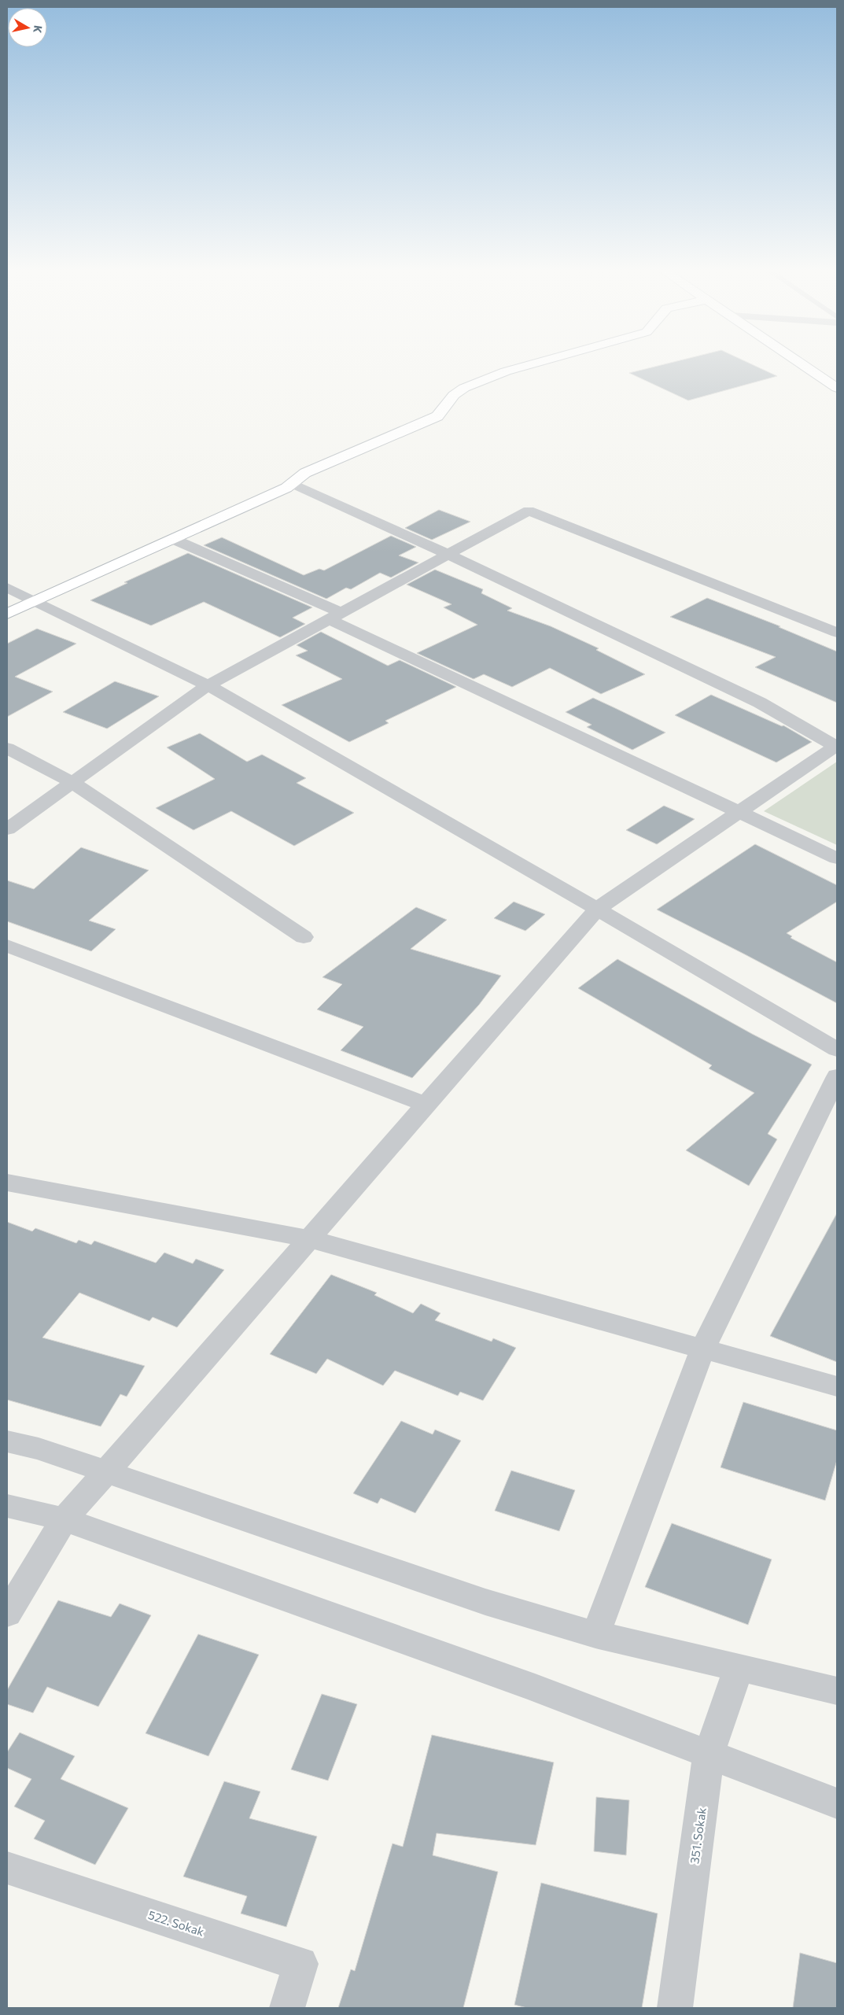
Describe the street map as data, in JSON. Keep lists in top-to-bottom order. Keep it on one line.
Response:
{"streets":{"street":["351. Sokak","522. Sokak"]},"north":"right"}
